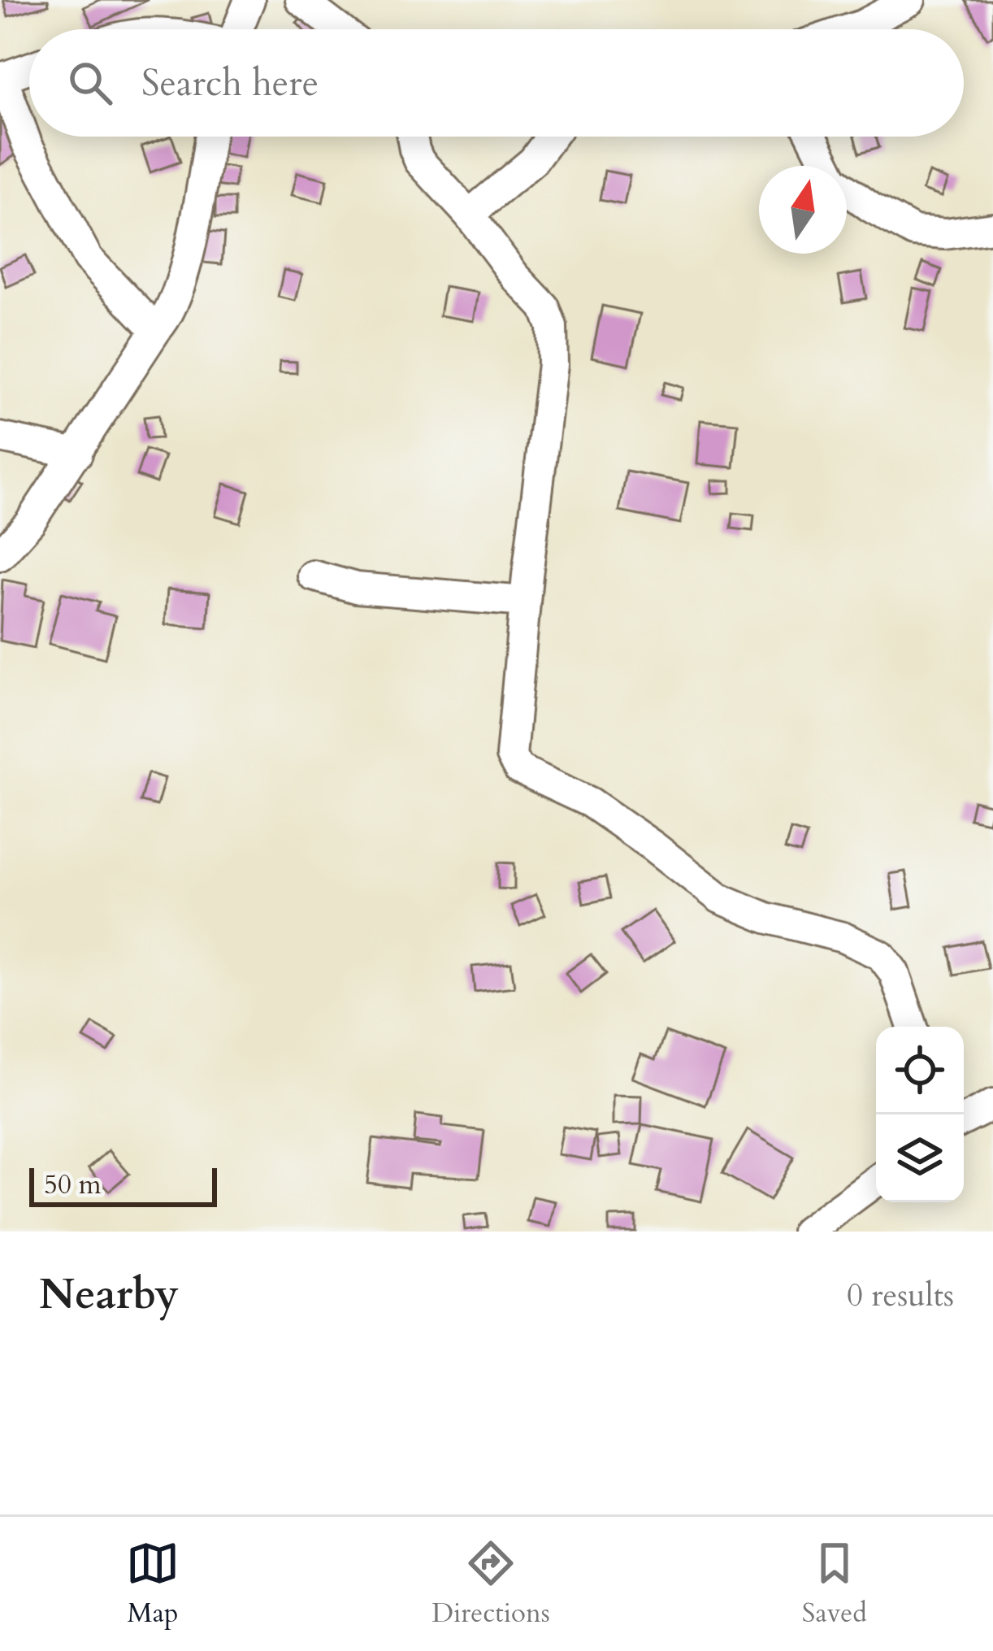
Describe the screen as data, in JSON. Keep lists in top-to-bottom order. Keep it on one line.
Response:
{"scale_bar":"50 m","north":"top","page":{"search":"Search here","scale":"50 m","heading":["Nearby","0 results"],"nav":["Map","Directions","Saved"]}}
